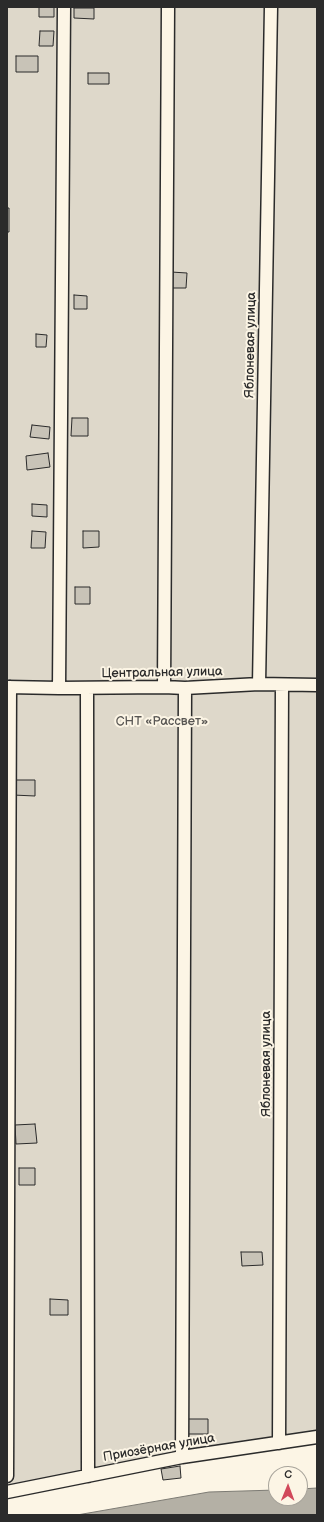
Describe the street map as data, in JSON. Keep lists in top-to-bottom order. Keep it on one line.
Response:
{"streets":{"street":["Яблоневая улица","Центральная улица","Приозёрная улица"]},"crossings":[["Яблоневая улица","Центральная улица"],["Яблоневая улица","Приозёрная улица"]],"parks":["СНТ «Рассвет»"],"north":"top"}
